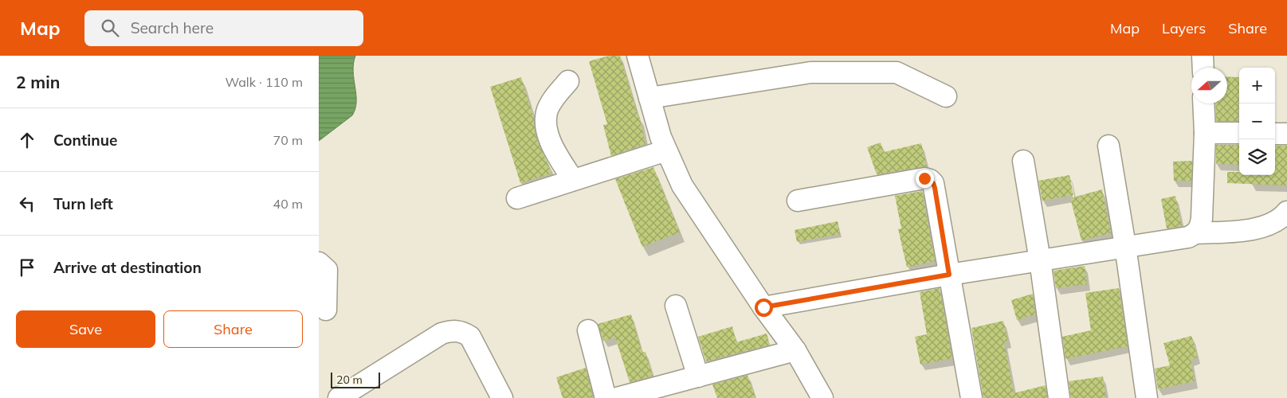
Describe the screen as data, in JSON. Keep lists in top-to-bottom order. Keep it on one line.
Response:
{"scale_bar":"20 m","north":"left","page":{"header":"Map","search":"Search here","nav":["Map","Layers","Share"],"heading":["2 min","Walk · 110 m"],"map_buttons":["+","−"],"list":[["Continue","70 m"],["Turn left","40 m"],"Arrive at destination"],"buttons":["Save","Share"],"scale":"20 m"}}
